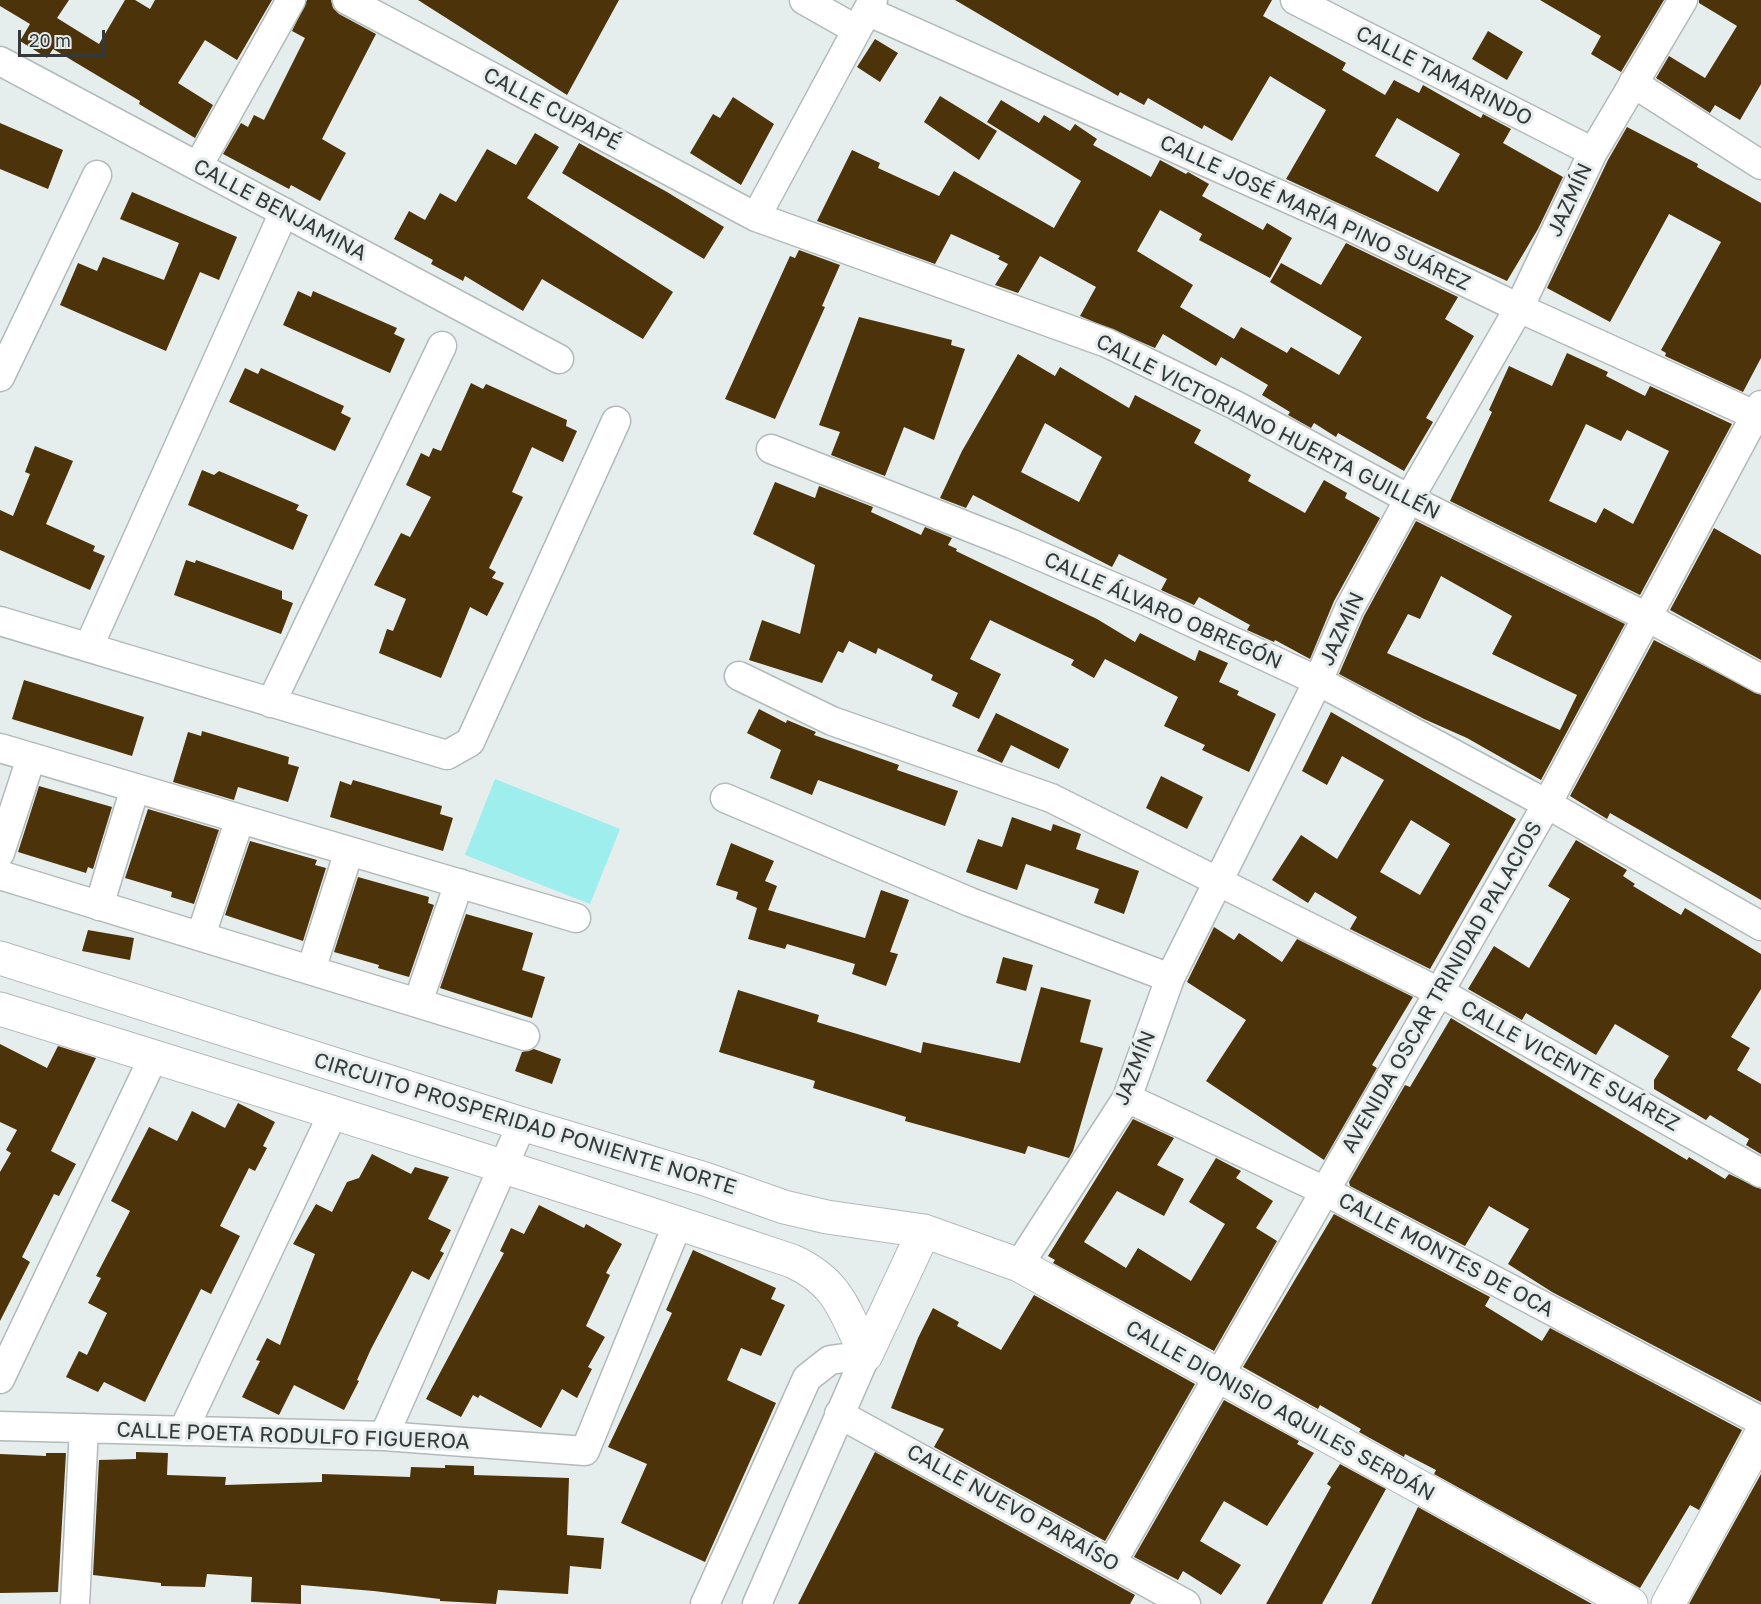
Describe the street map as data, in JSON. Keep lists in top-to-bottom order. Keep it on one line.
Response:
{"streets":{"street":["CALLE TAMARINDO","CALLE CUPAPÉ","JAZMÍN","CALLE BENJAMINA","CALLE JOSÉ MARÍA PINO SUÁREZ","CALLE VICTORIANO HUERTA GUILLÉN","CALLE ÁLVARO OBREGÓN","AVENIDA OSCAR TRINIDAD PALACIOS","CALLE VICENTE SUÁREZ","CIRCUITO PROSPERIDAD PONIENTE NORTE","CALLE MONTES DE OCA","CALLE DIONISIO AQUILES SERDÁN","CALLE POETA RODULFO FIGUEROA","CALLE NUEVO PARAÍSO"]},"crossings":[["CALLE TAMARINDO","JAZMÍN"],["CALLE CUPAPÉ","CALLE VICTORIANO HUERTA GUILLÉN"],["JAZMÍN","CALLE JOSÉ MARÍA PINO SUÁREZ"],["JAZMÍN","CALLE VICTORIANO HUERTA GUILLÉN"],["JAZMÍN","CALLE ÁLVARO OBREGÓN"],["JAZMÍN","CALLE VICENTE SUÁREZ"],["JAZMÍN","CALLE MONTES DE OCA"],["JAZMÍN","CALLE DIONISIO AQUILES SERDÁN"],["CALLE JOSÉ MARÍA PINO SUÁREZ","AVENIDA OSCAR TRINIDAD PALACIOS"],["CALLE VICTORIANO HUERTA GUILLÉN","AVENIDA OSCAR TRINIDAD PALACIOS"],["CALLE ÁLVARO OBREGÓN","AVENIDA OSCAR TRINIDAD PALACIOS"],["AVENIDA OSCAR TRINIDAD PALACIOS","CALLE VICENTE SUÁREZ"],["AVENIDA OSCAR TRINIDAD PALACIOS","CALLE MONTES DE OCA"],["AVENIDA OSCAR TRINIDAD PALACIOS","CALLE DIONISIO AQUILES SERDÁN"],["AVENIDA OSCAR TRINIDAD PALACIOS","CALLE NUEVO PARAÍSO"],["CIRCUITO PROSPERIDAD PONIENTE NORTE","CALLE DIONISIO AQUILES SERDÁN"],["CIRCUITO PROSPERIDAD PONIENTE NORTE","CALLE POETA RODULFO FIGUEROA"]],"scale_bar":"20 m"}
